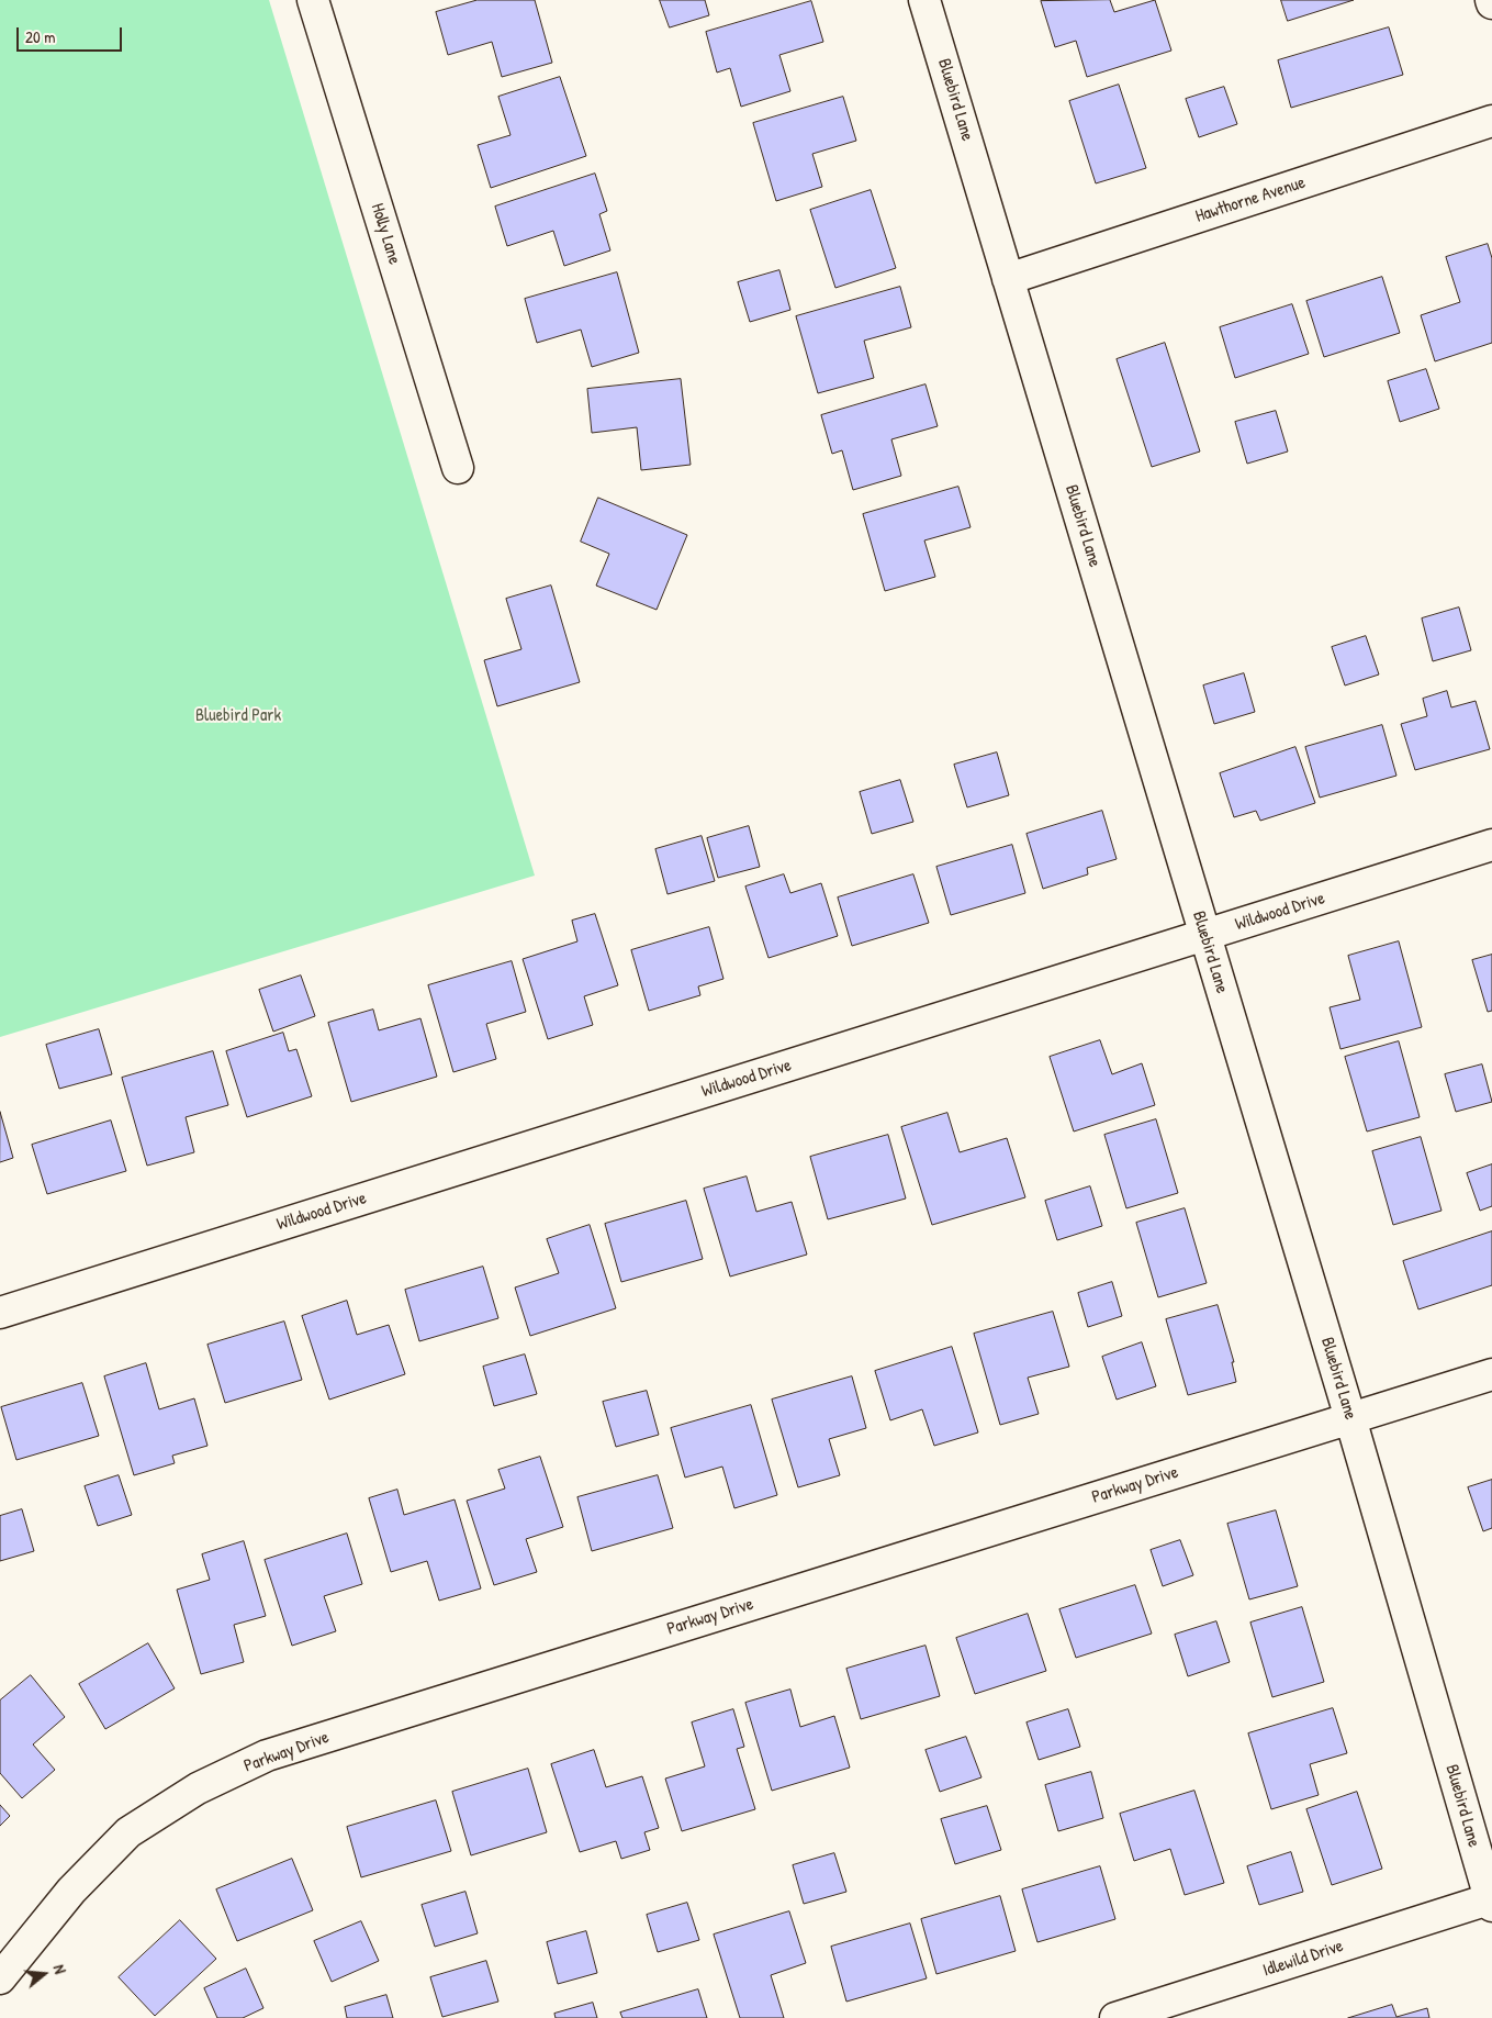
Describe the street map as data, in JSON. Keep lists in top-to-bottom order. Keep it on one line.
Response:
{"streets":{"street":["Bluebird Lane","Hawthorne Avenue","Holly Lane","Wildwood Drive","Parkway Drive","Idlewild Drive"]},"crossings":[["Bluebird Lane","Hawthorne Avenue"],["Bluebird Lane","Wildwood Drive"],["Bluebird Lane","Parkway Drive"],["Bluebird Lane","Idlewild Drive"]],"parks":["Bluebird Park"],"scale_bar":"20 m","north":"right"}
